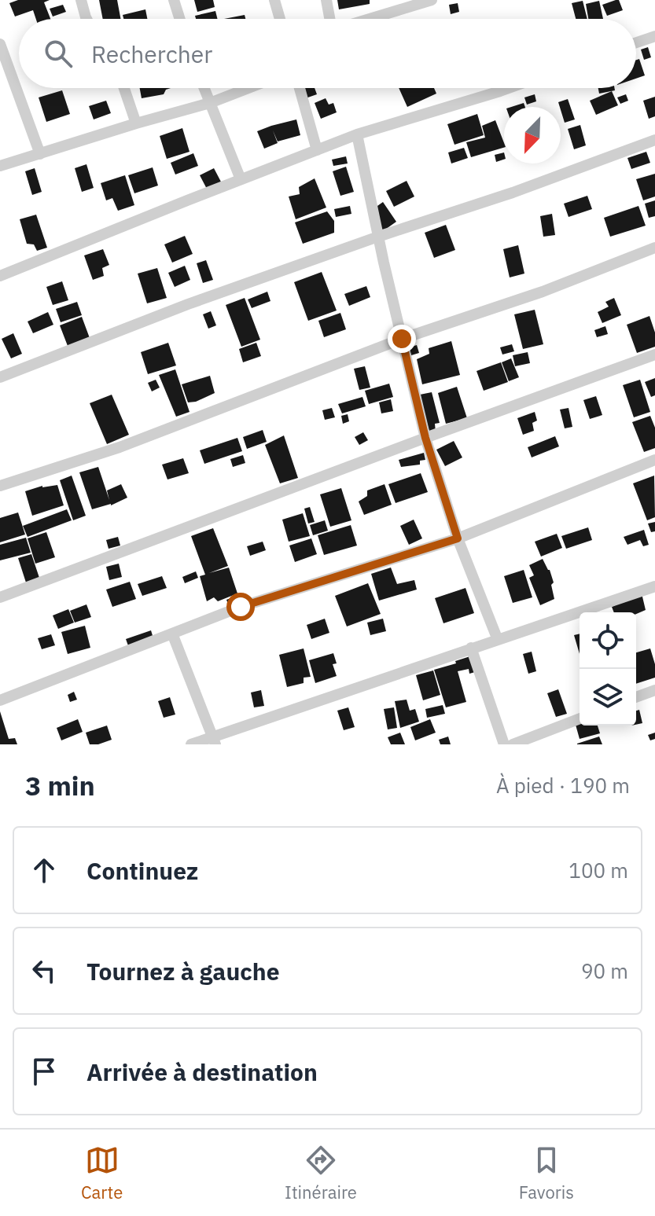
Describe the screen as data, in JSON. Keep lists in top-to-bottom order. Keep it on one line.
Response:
{"north":"bottom left","page":{"search":"Rechercher","heading":["3 min","À pied · 190 m"],"list":[["Continuez","100 m"],["Tournez à gauche","90 m"],"Arrivée à destination"],"nav":["Carte","Itinéraire","Favoris"]}}
